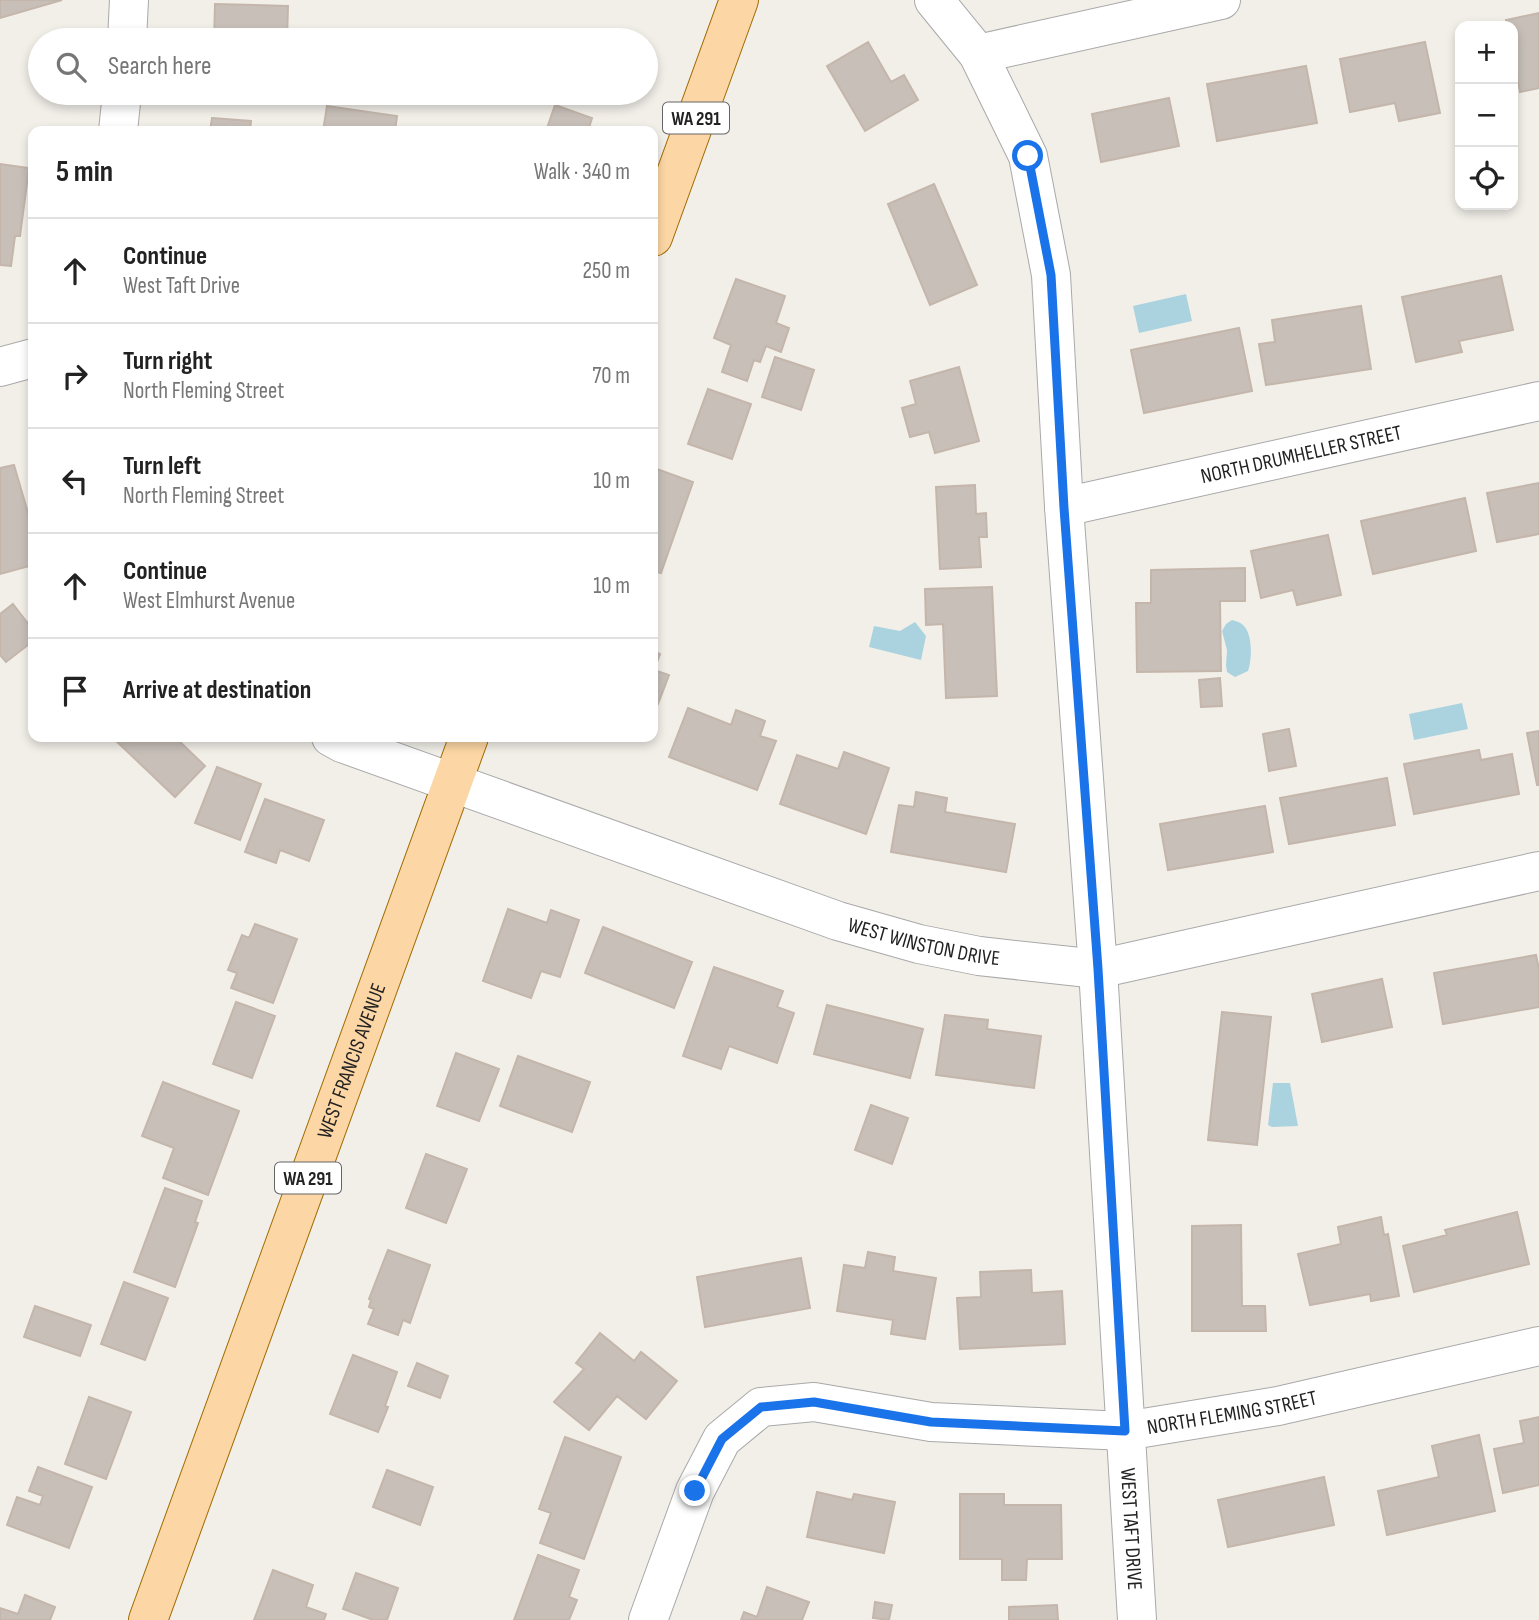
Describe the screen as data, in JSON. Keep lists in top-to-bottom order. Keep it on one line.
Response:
{"streets":{"main road":["WA 291","WEST FRANCIS AVENUE"],"street":["NORTH DRUMHELLER STREET","WEST WINSTON DRIVE","NORTH FLEMING STREET","WEST TAFT DRIVE"]},"crossings":[["NORTH DRUMHELLER STREET","WEST TAFT DRIVE"],["WEST WINSTON DRIVE","WEST FRANCIS AVENUE"],["WEST WINSTON DRIVE","WEST TAFT DRIVE"],["NORTH FLEMING STREET","WEST TAFT DRIVE"]],"page":{"map_buttons":["+","−"],"search":"Search here","heading":["5 min","Walk · 340 m"],"list":[["Continue","West Taft Drive","250 m"],["Turn right","North Fleming Street","70 m"],["Turn left","North Fleming Street","10 m"],["Continue","West Elmhurst Avenue","10 m"],"Arrive at destination"]}}
